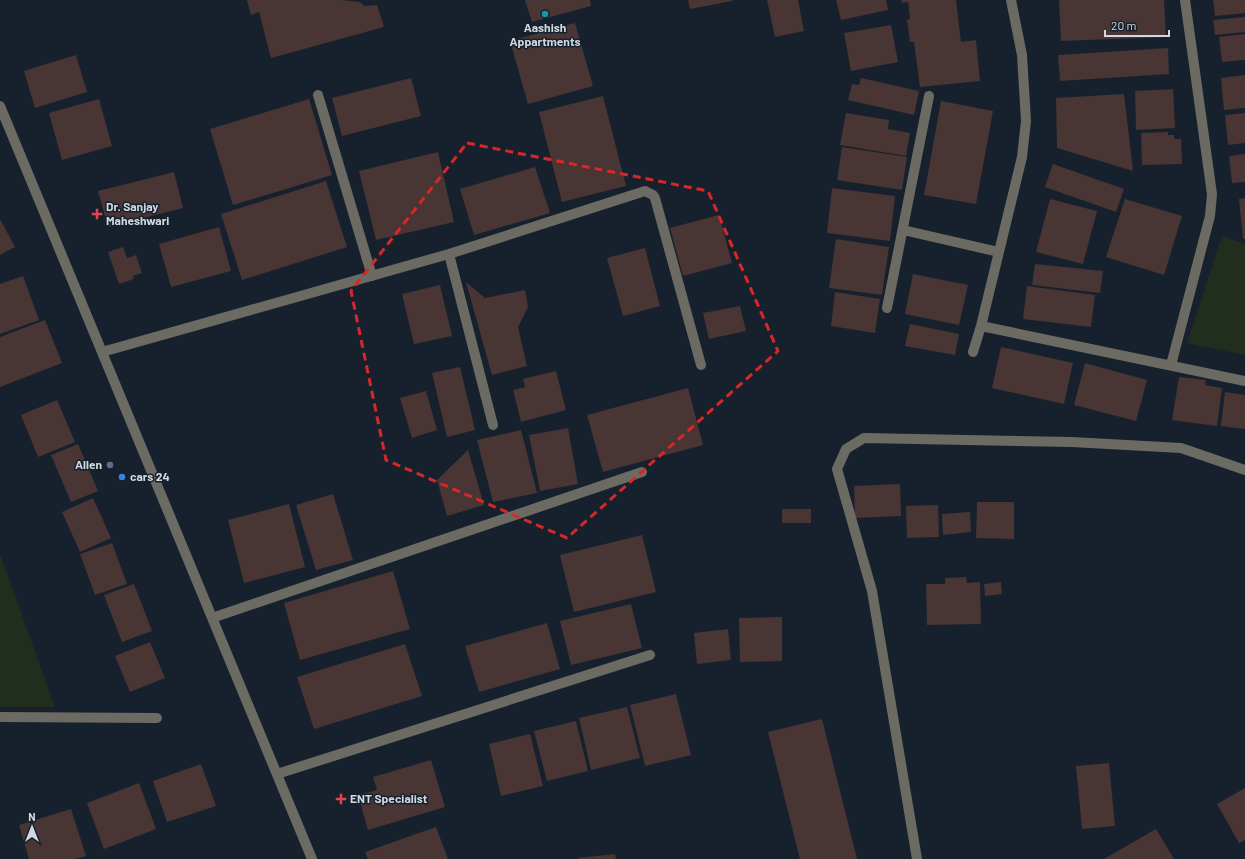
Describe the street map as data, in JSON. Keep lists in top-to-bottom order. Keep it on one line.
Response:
{"places":{"other":["Aashish Appartments","Allen","cars 24"],"health":["Dr. Sanjay Maheshwari","ENT Specialist"]},"scale_bar":"20 m","north":"top"}
